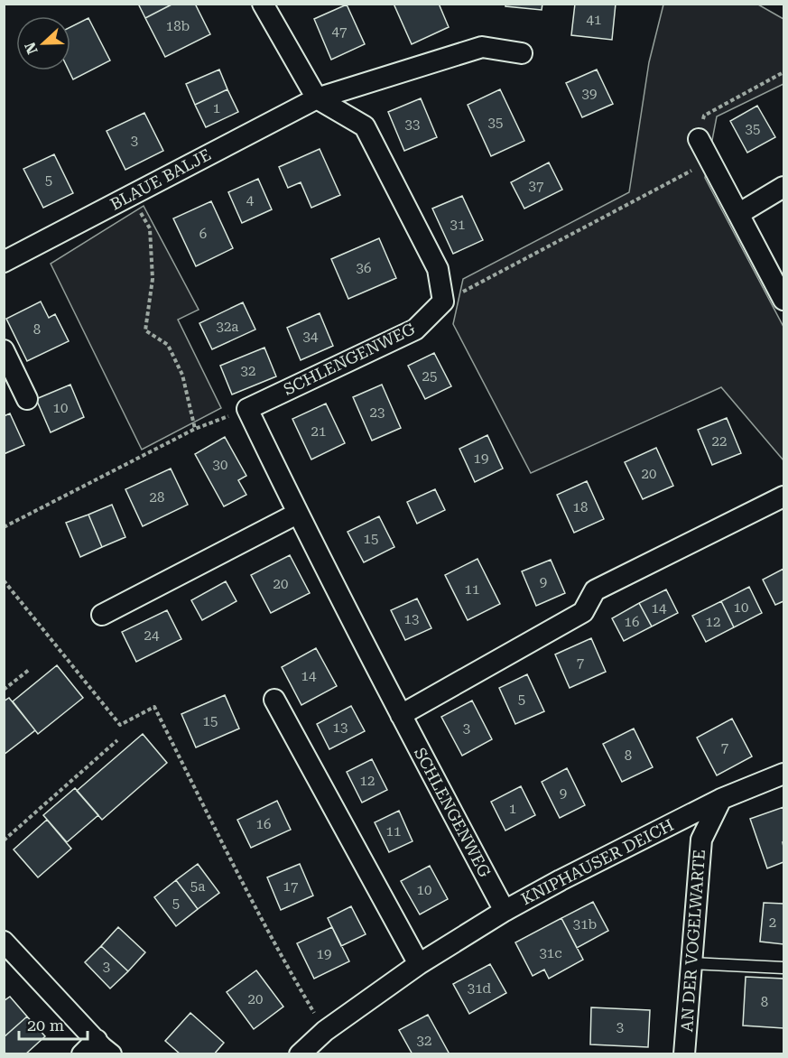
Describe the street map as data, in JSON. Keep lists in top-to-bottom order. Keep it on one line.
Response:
{"streets":{"street":["BLAUE BALJE","SCHLENGENWEG","KNIPHAUSER DEICH","AN DER VOGELWARTE"]},"crossings":[["SCHLENGENWEG","KNIPHAUSER DEICH"],["KNIPHAUSER DEICH","AN DER VOGELWARTE"]],"house_numbers":["41","18b","47","39","1","35","33","35","3","5","37","4","31","6","36","32a","8","34","32","25","10","23","21","22","19","30","20","28","18","15","9","20","11","10","14","13","16","12","24","7","14","5","15","13","3","7","8","12","9","1","16","11","5a","17","10","5","2","31b","31c","19","3","31d","20","8","3","32"],"scale_bar":"20 m","north":"left"}
